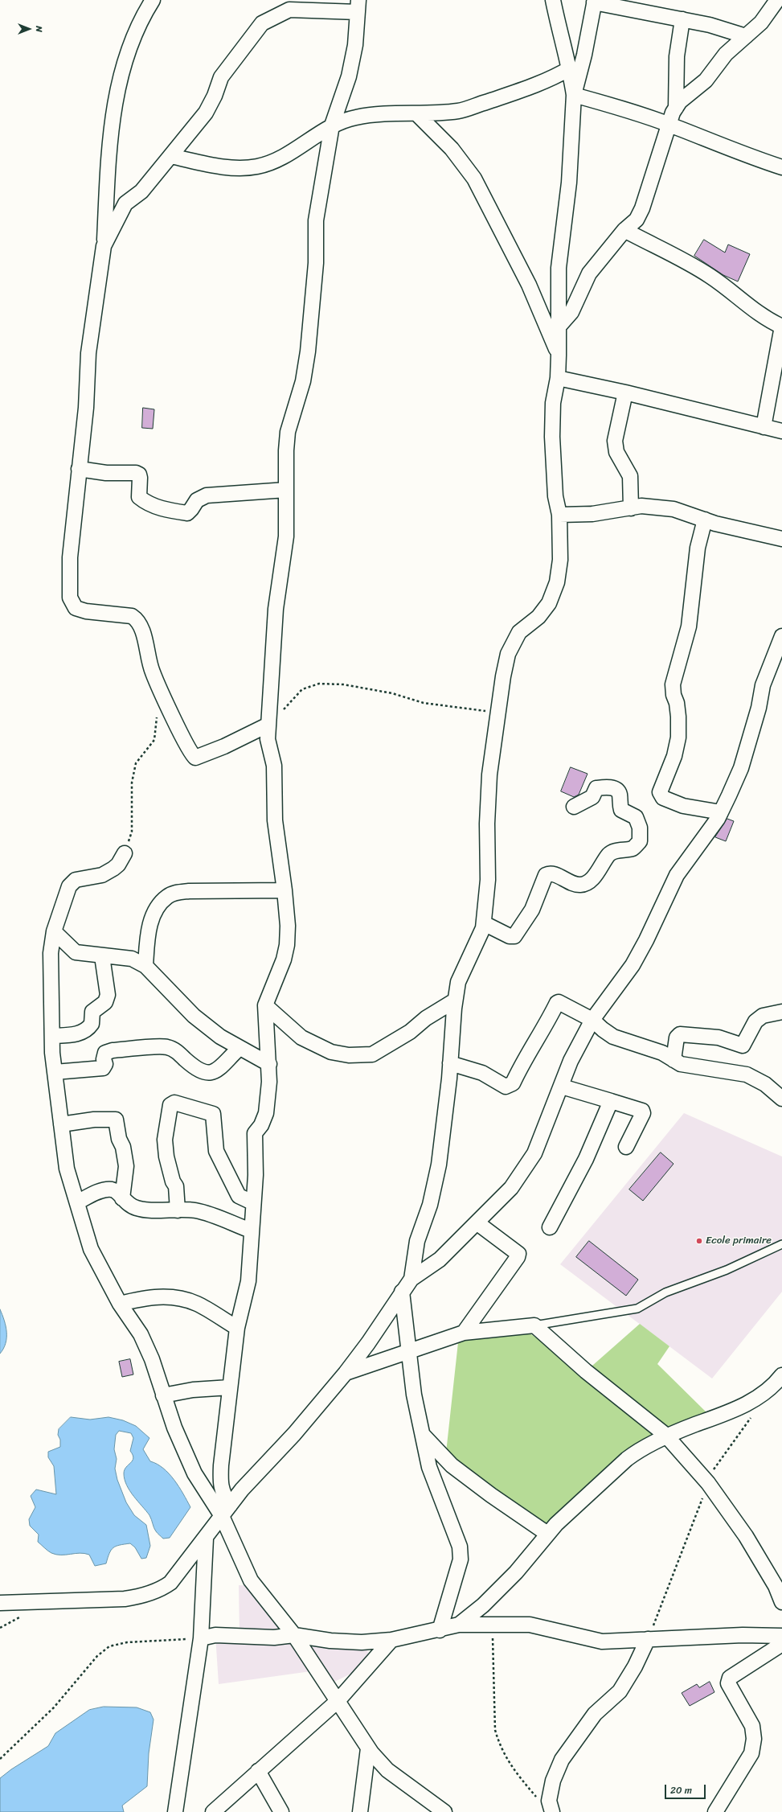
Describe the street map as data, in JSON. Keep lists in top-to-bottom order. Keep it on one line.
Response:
{"places":["Ecole primaire"],"scale_bar":"20 m","north":"right"}
